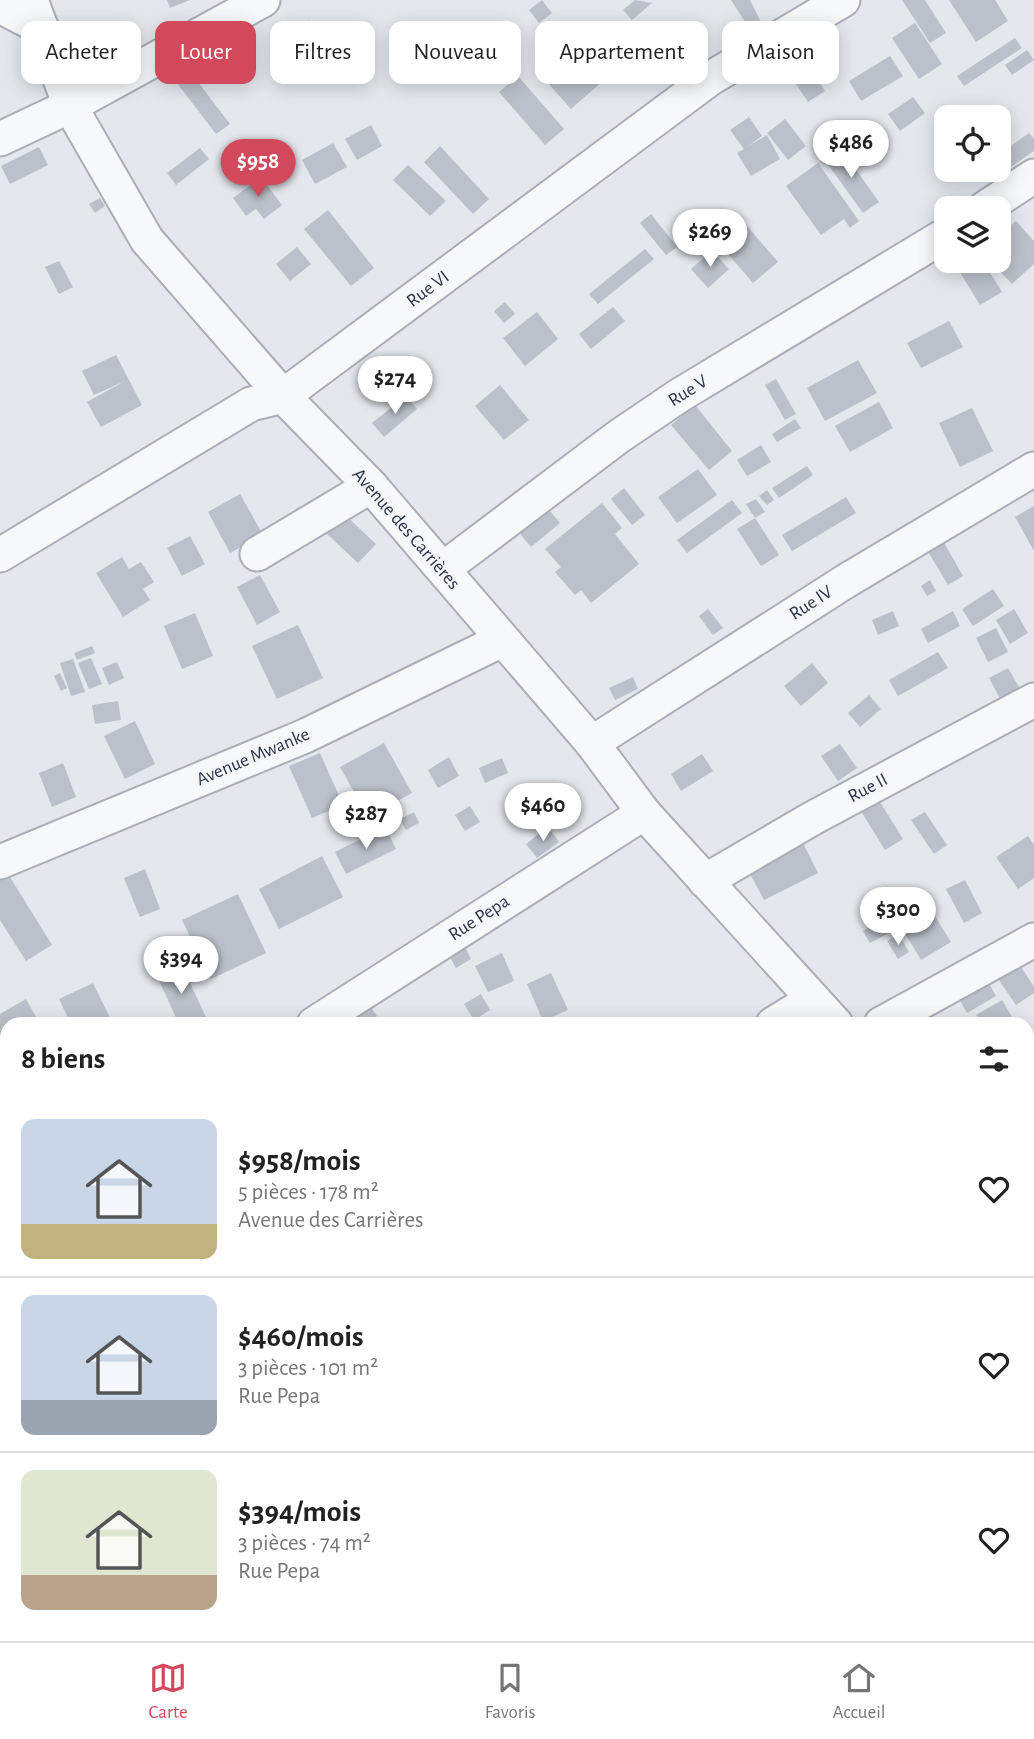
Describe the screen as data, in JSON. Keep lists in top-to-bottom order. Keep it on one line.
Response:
{"streets":{"street":["Rue VI","Rue V","Avenue des Carrières","Rue IV","Avenue Mwanke","Rue II","Rue Pepa"]},"crossings":[["Rue VI","Avenue des Carrières"],["Rue V","Avenue des Carrières"],["Avenue des Carrières","Rue IV"],["Avenue des Carrières","Avenue Mwanke"],["Avenue des Carrières","Rue II"],["Avenue des Carrières","Rue Pepa"]],"page":{"chip":["Acheter","Louer","Filtres","Nouveau","Appartement","Maison"],"price":["$486","$958","$269","$274","$460","$287","$300","$394"],"heading":"8 biens","list":[{"name":"$958/mois","note":"5 pièces · 178 m² · Avenue des Carrières"},{"name":"$460/mois","note":"3 pièces · 101 m² · Rue Pepa"},{"name":"$394/mois","note":"3 pièces · 74 m² · Rue Pepa"}],"tabs":["Carte","Favoris","Accueil"]}}
